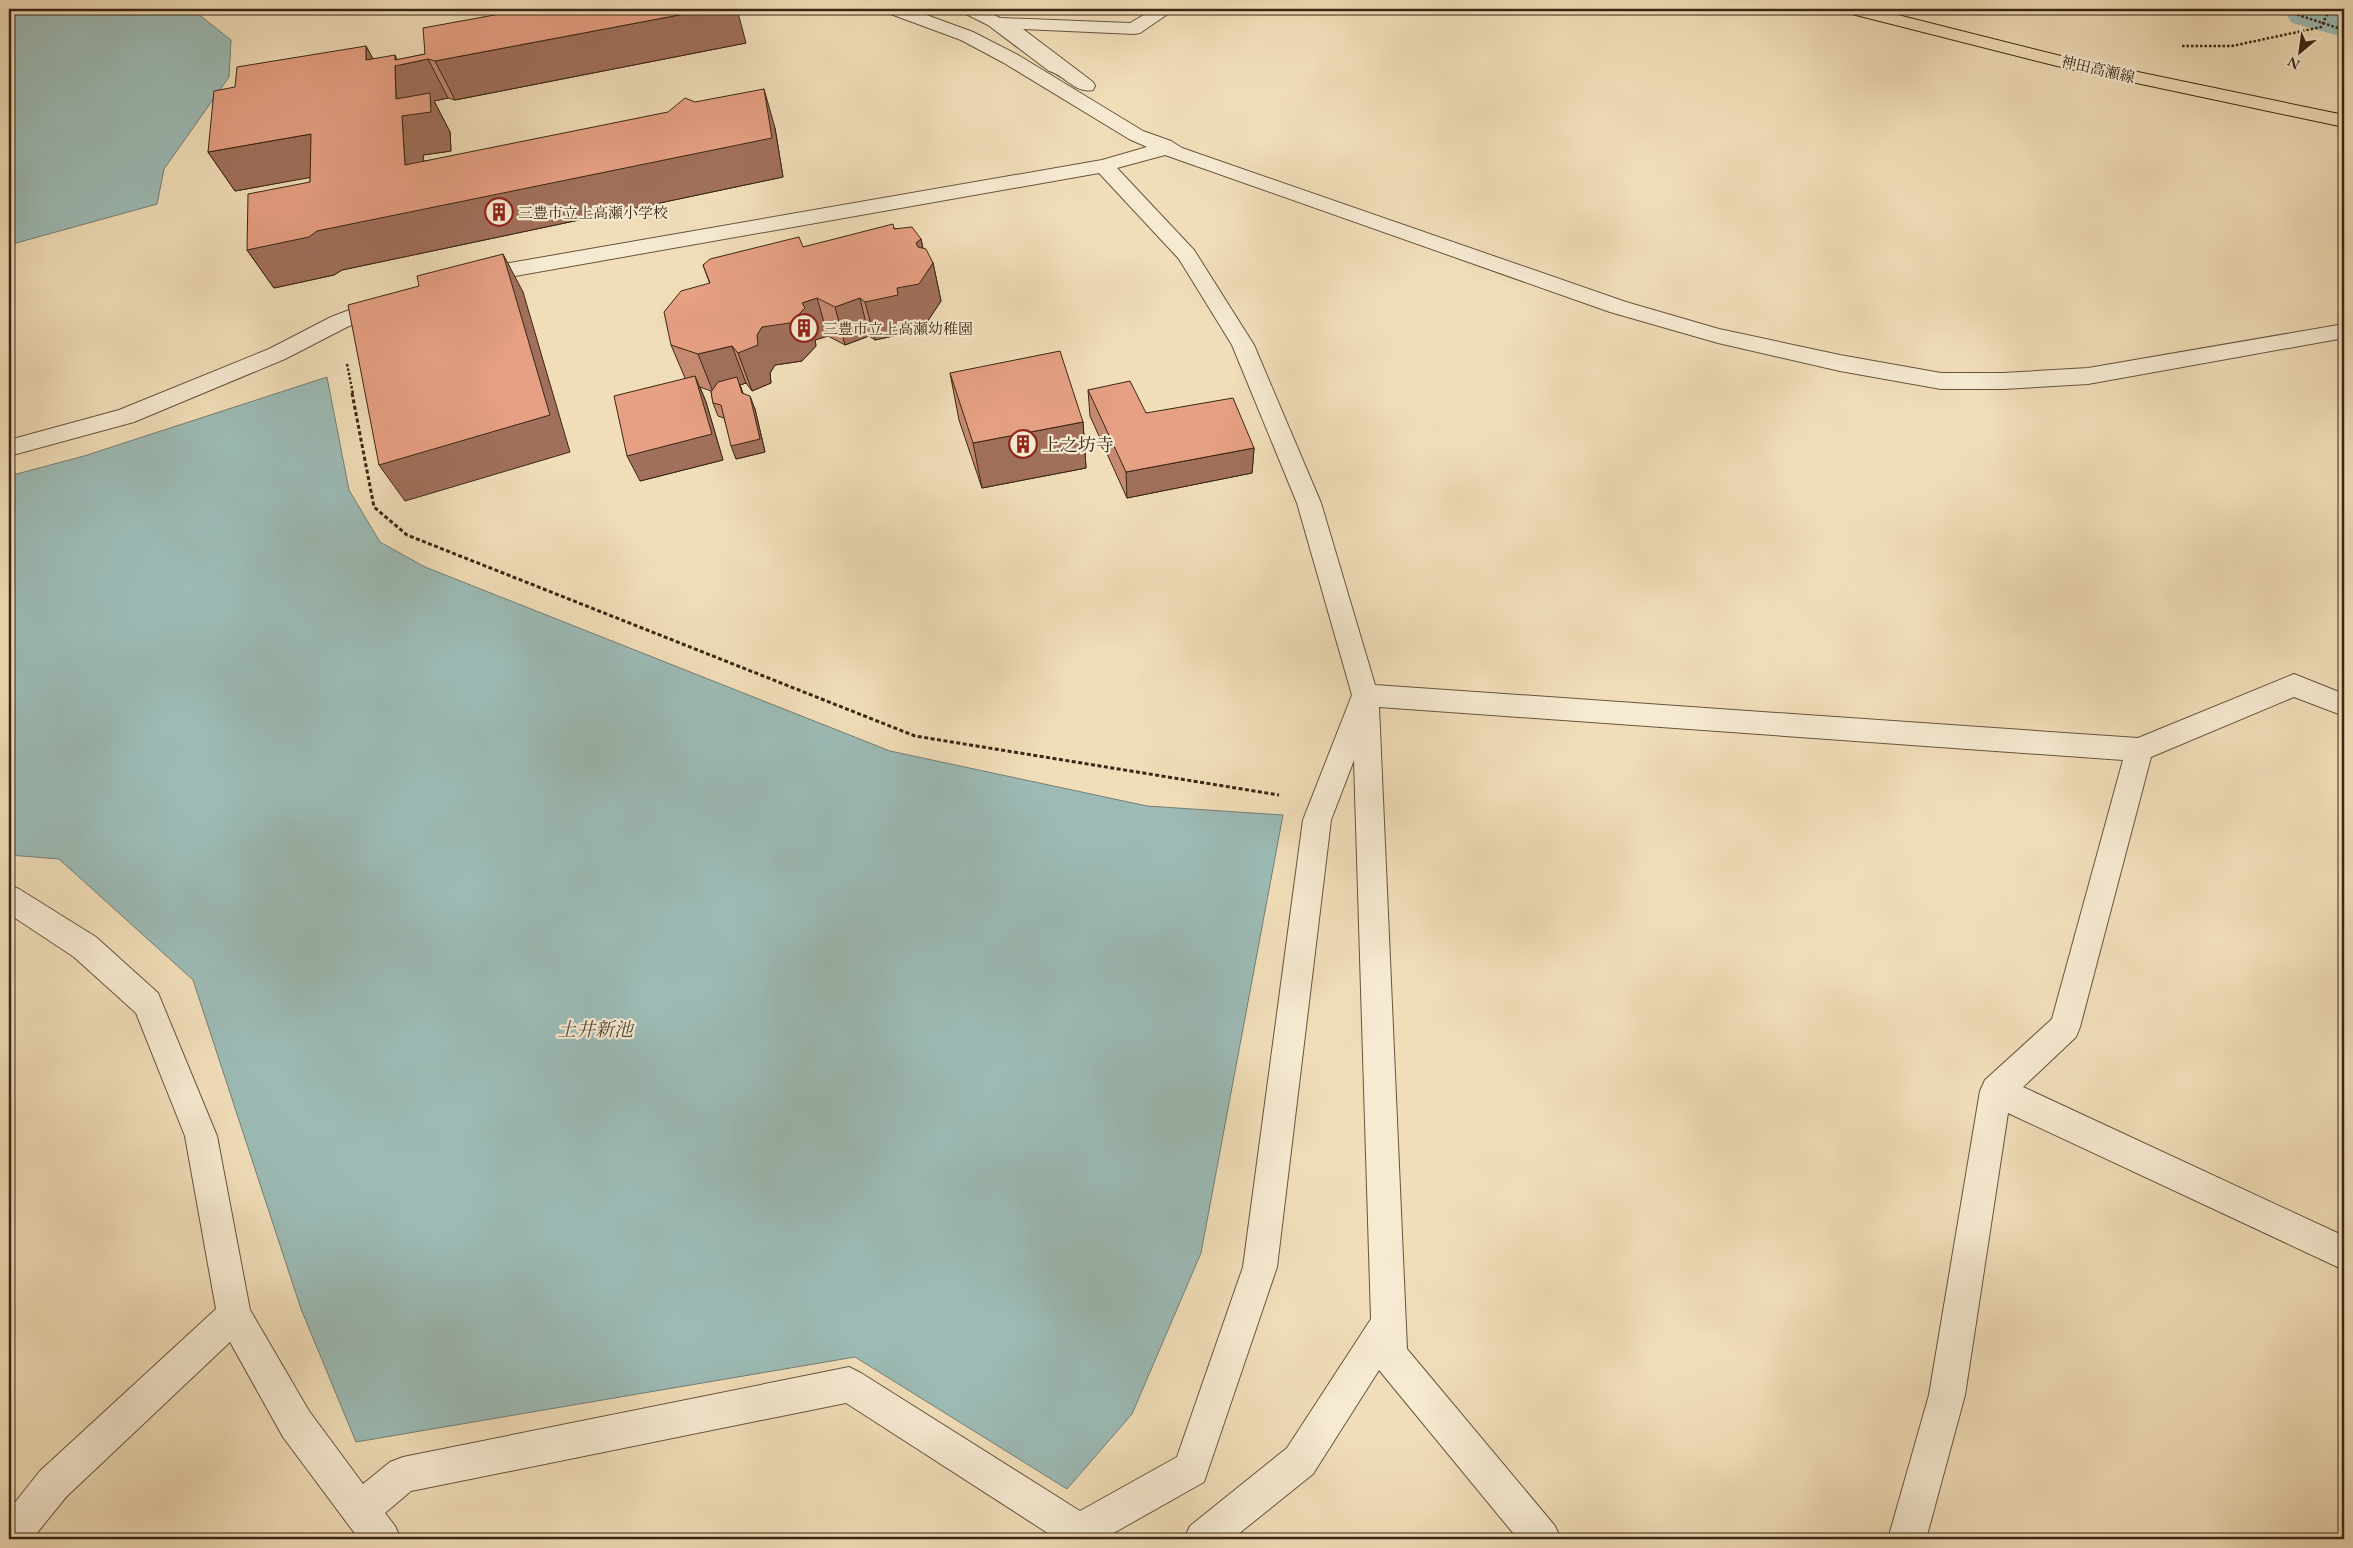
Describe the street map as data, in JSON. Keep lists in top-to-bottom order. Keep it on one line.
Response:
{"streets":{"main road":["神田高瀬線"]},"water":["土井新池"],"places":{"building":["三豊市立上高瀬小学校","三豊市立上高瀬幼稚園","上之坊寺"]},"north":"bottom left"}
